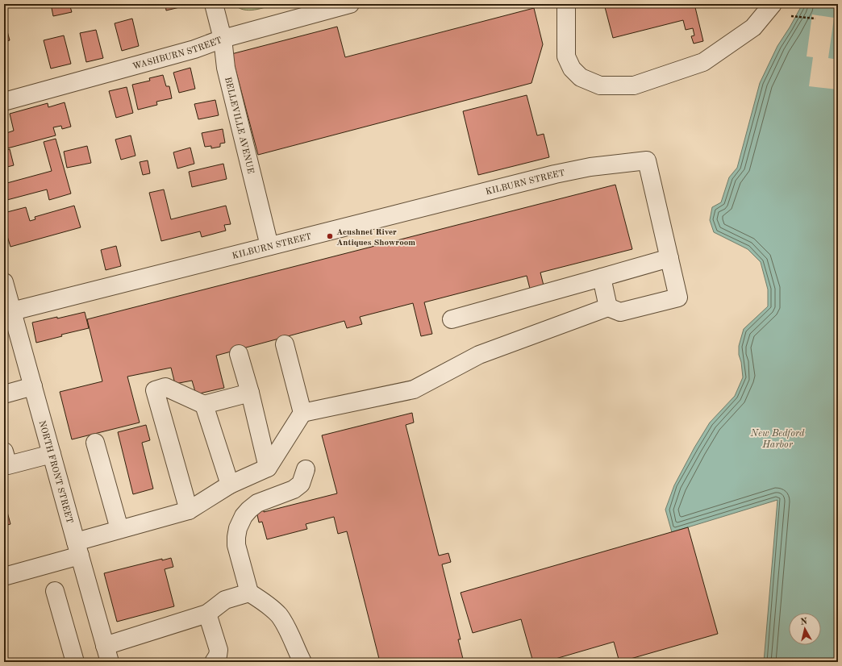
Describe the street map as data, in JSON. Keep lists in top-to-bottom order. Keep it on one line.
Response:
{"streets":{"street":["WASHBURN STREET","BELLEVILLE AVENUE","KILBURN STREET","NORTH FRONT STREET"]},"crossings":[["WASHBURN STREET","BELLEVILLE AVENUE"],["BELLEVILLE AVENUE","KILBURN STREET"],["KILBURN STREET","NORTH FRONT STREET"]],"water":["New Bedford Harbor"],"places":["Acushnet River Antiques Showroom"],"north":"top"}
